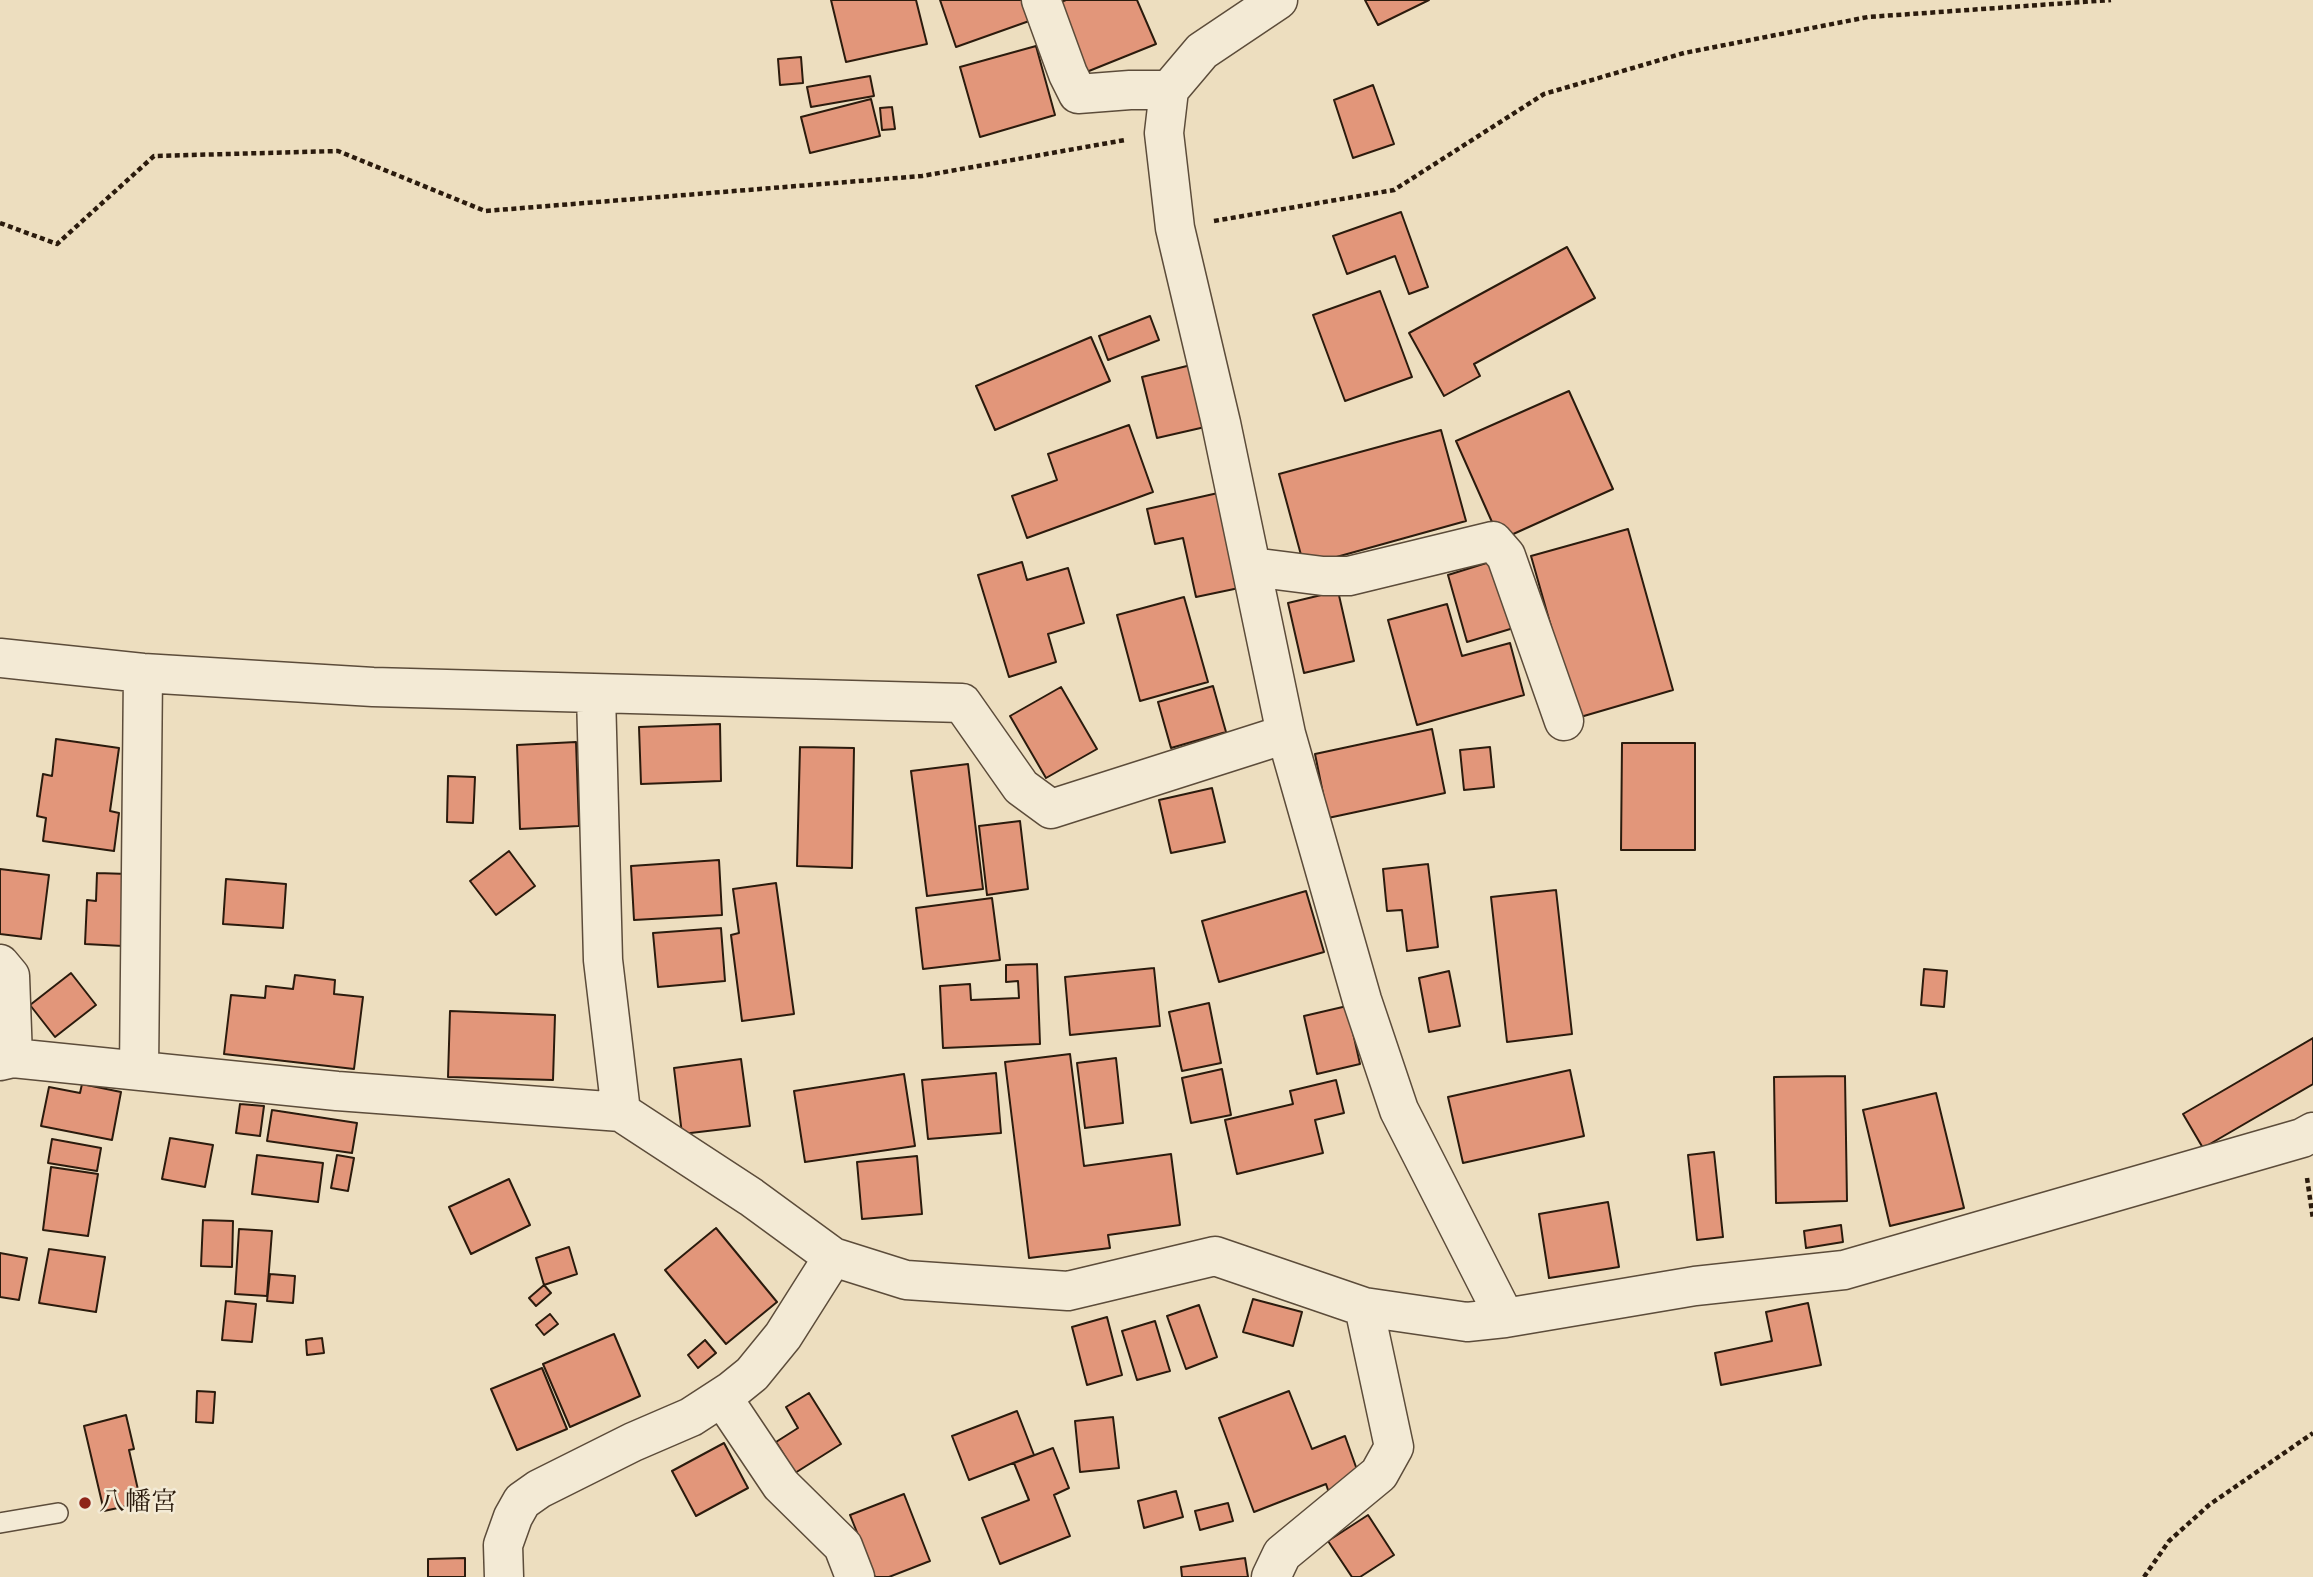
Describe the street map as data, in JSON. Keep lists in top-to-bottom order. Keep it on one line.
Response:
{"places":["八幡宮"]}
